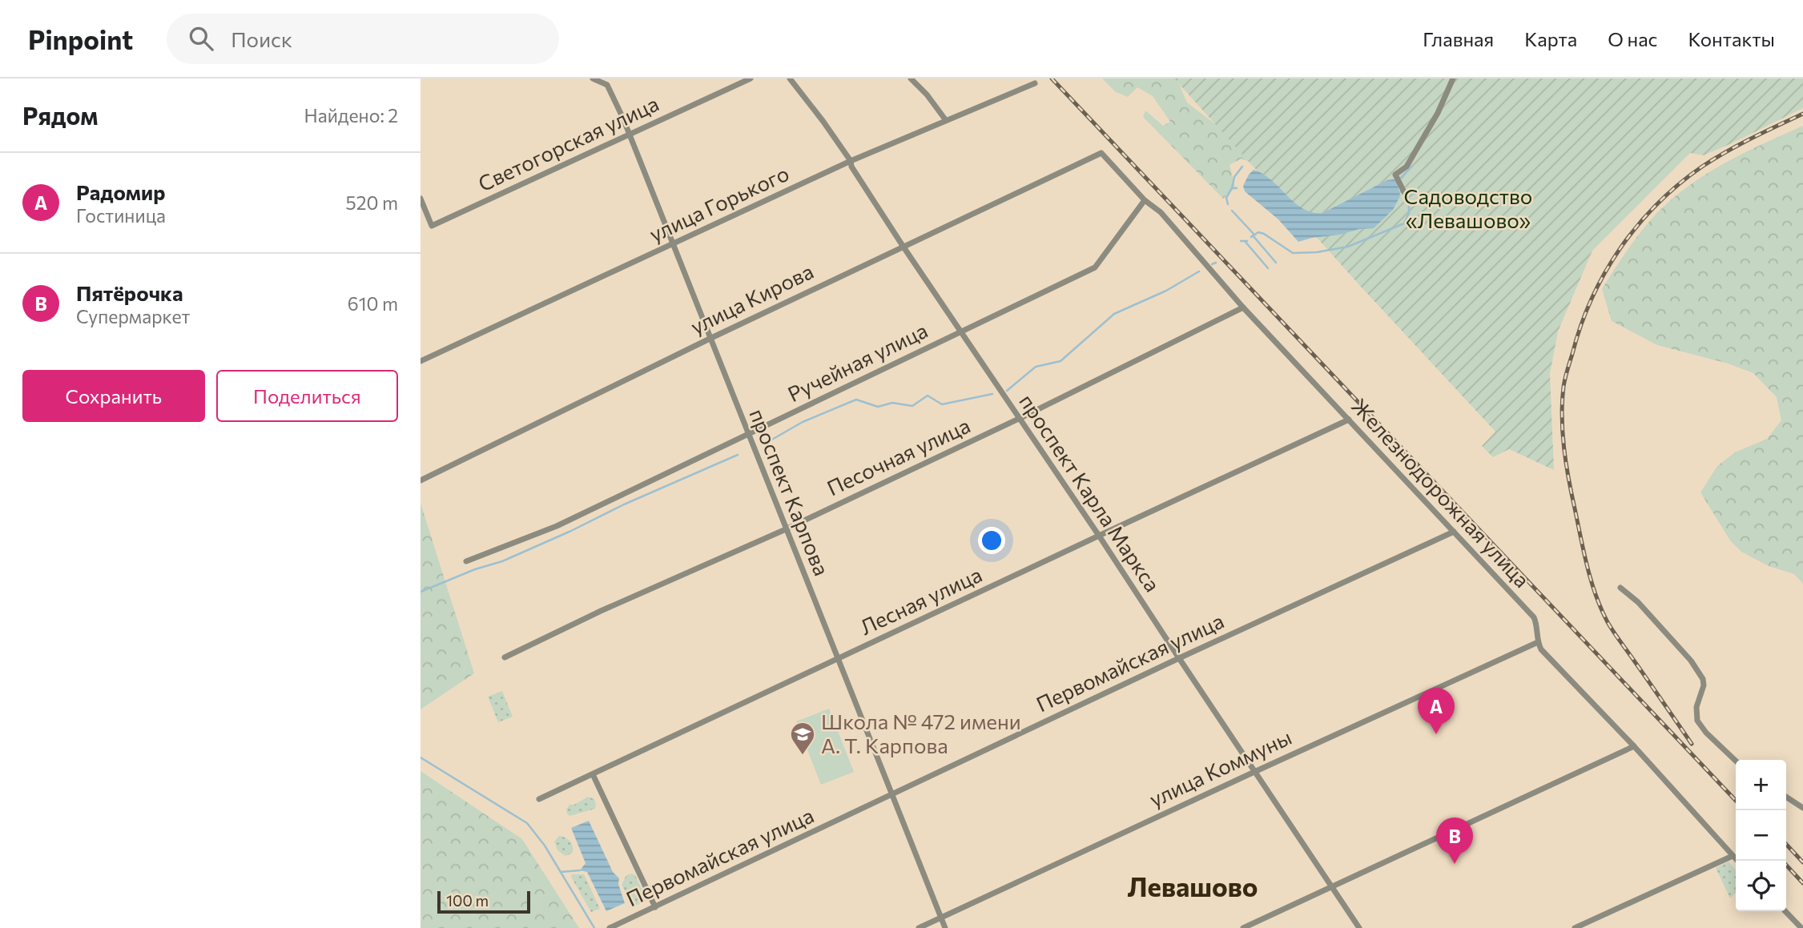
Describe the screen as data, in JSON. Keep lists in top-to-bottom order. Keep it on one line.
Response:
{"streets":{"street":["Светогорская улица","улица Горького","улица Кирова","Ручейная улица","Песочная улица","проспект Карпова","проспект Карла Маркса","Железнодорожная улица","Лесная улица","Первомайская улица","улица Коммуны"]},"crossings":[["Светогорская улица","проспект Карпова"],["улица Горького","проспект Карпова"],["улица Горького","проспект Карла Маркса"],["улица Кирова","проспект Карпова"],["улица Кирова","проспект Карла Маркса"],["улица Кирова","Железнодорожная улица"],["Ручейная улица","проспект Карпова"],["Ручейная улица","проспект Карла Маркса"],["Ручейная улица","Железнодорожная улица"],["Песочная улица","проспект Карпова"],["Песочная улица","проспект Карла Маркса"],["Песочная улица","Железнодорожная улица"],["проспект Карпова","Лесная улица"],["проспект Карпова","Первомайская улица"],["проспект Карпова","улица Коммуны"],["проспект Карла Маркса","Лесная улица"],["проспект Карла Маркса","Первомайская улица"],["проспект Карла Маркса","улица Коммуны"],["Железнодорожная улица","Лесная улица"],["Железнодорожная улица","Первомайская улица"],["Железнодорожная улица","улица Коммуны"]],"districts":["Левашово"],"parks":["Садоводство «Левашово»"],"places":{"school or university":["Школа № 472 имени А. Т. Карпова"]},"scale_bar":"100 m","page":{"header":"Pinpoint","search":"Поиск","nav":["Главная","Карта","О нас","Контакты"],"heading":["Рядом","Найдено: 2"],"list":[{"mark":"A","name":"Радомир","note":"Гостиница","value":"520 m"},{"mark":"B","name":"Пятёрочка","note":"Супермаркет","value":"610 m"}],"buttons":["Сохранить","Поделиться"],"pins":["A","B"],"map_buttons":["+","−"],"scale":"100 m"}}
